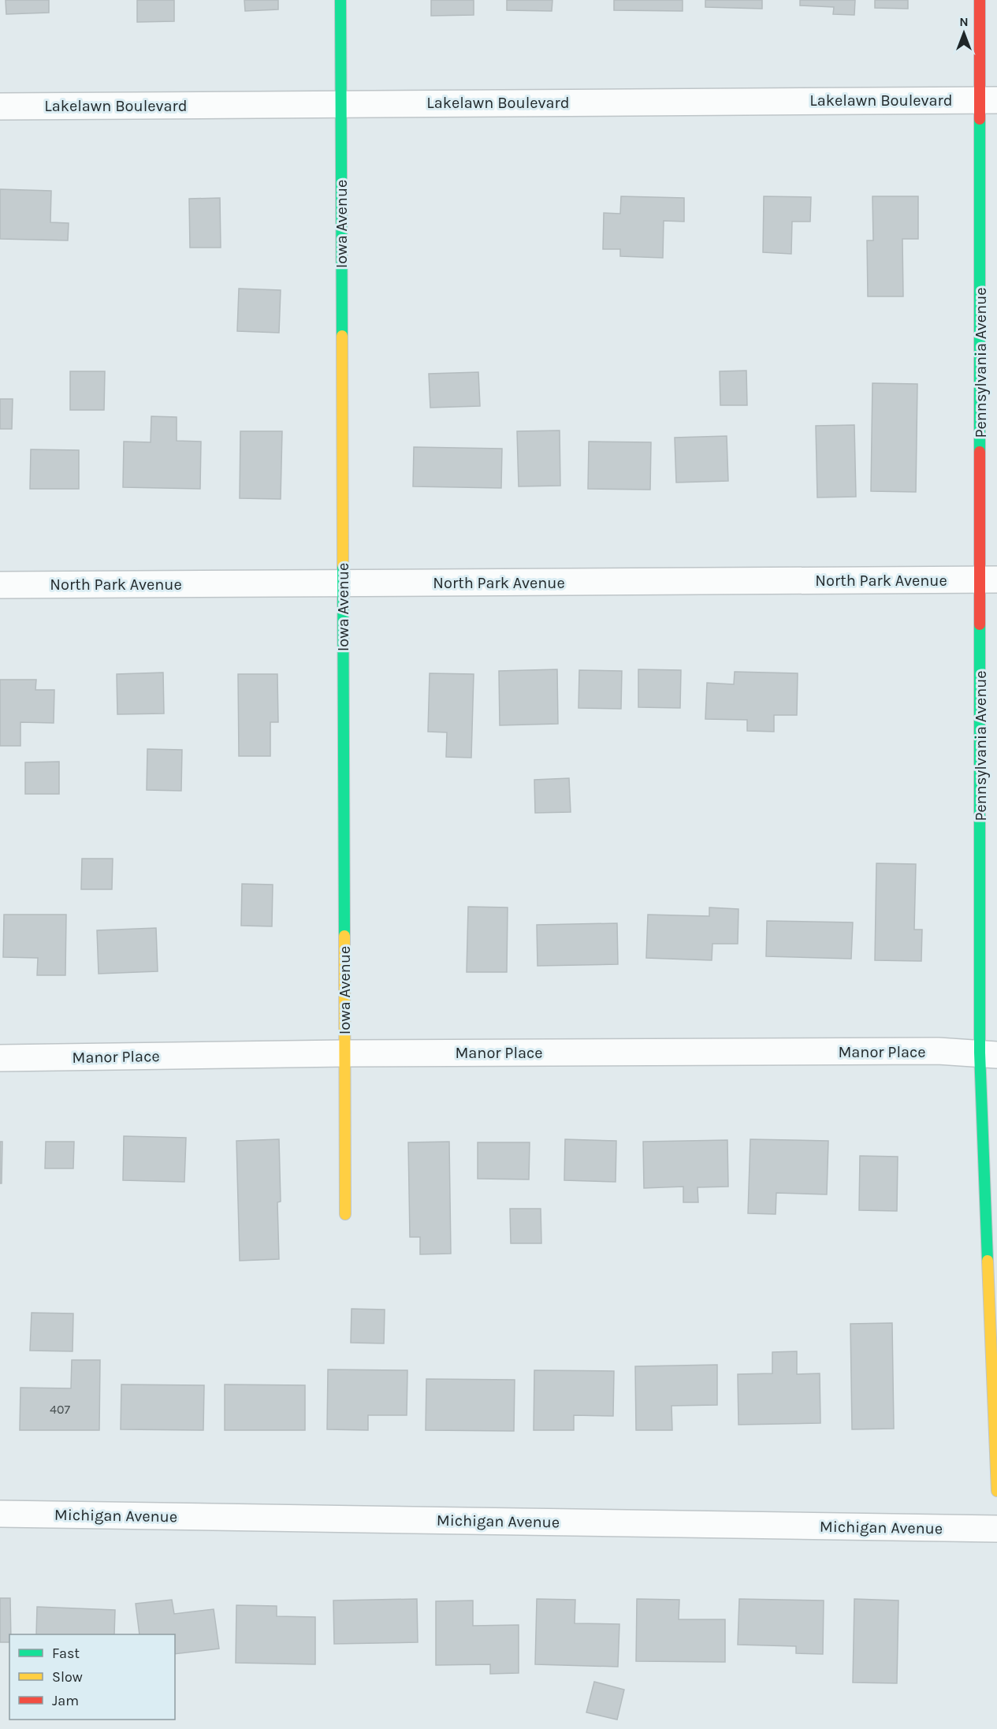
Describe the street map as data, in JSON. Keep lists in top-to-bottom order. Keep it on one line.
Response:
{"streets":{"street":["Lakelawn Boulevard","Iowa Avenue","Pennsylvania Avenue","North Park Avenue","Manor Place","Michigan Avenue"]},"crossings":[["Lakelawn Boulevard","Iowa Avenue"],["Lakelawn Boulevard","Pennsylvania Avenue"],["Iowa Avenue","North Park Avenue"],["Iowa Avenue","Manor Place"],["Pennsylvania Avenue","North Park Avenue"],["Pennsylvania Avenue","Manor Place"]],"house_numbers":["407"],"legend":["Fast","Slow","Jam"],"north":"top"}
